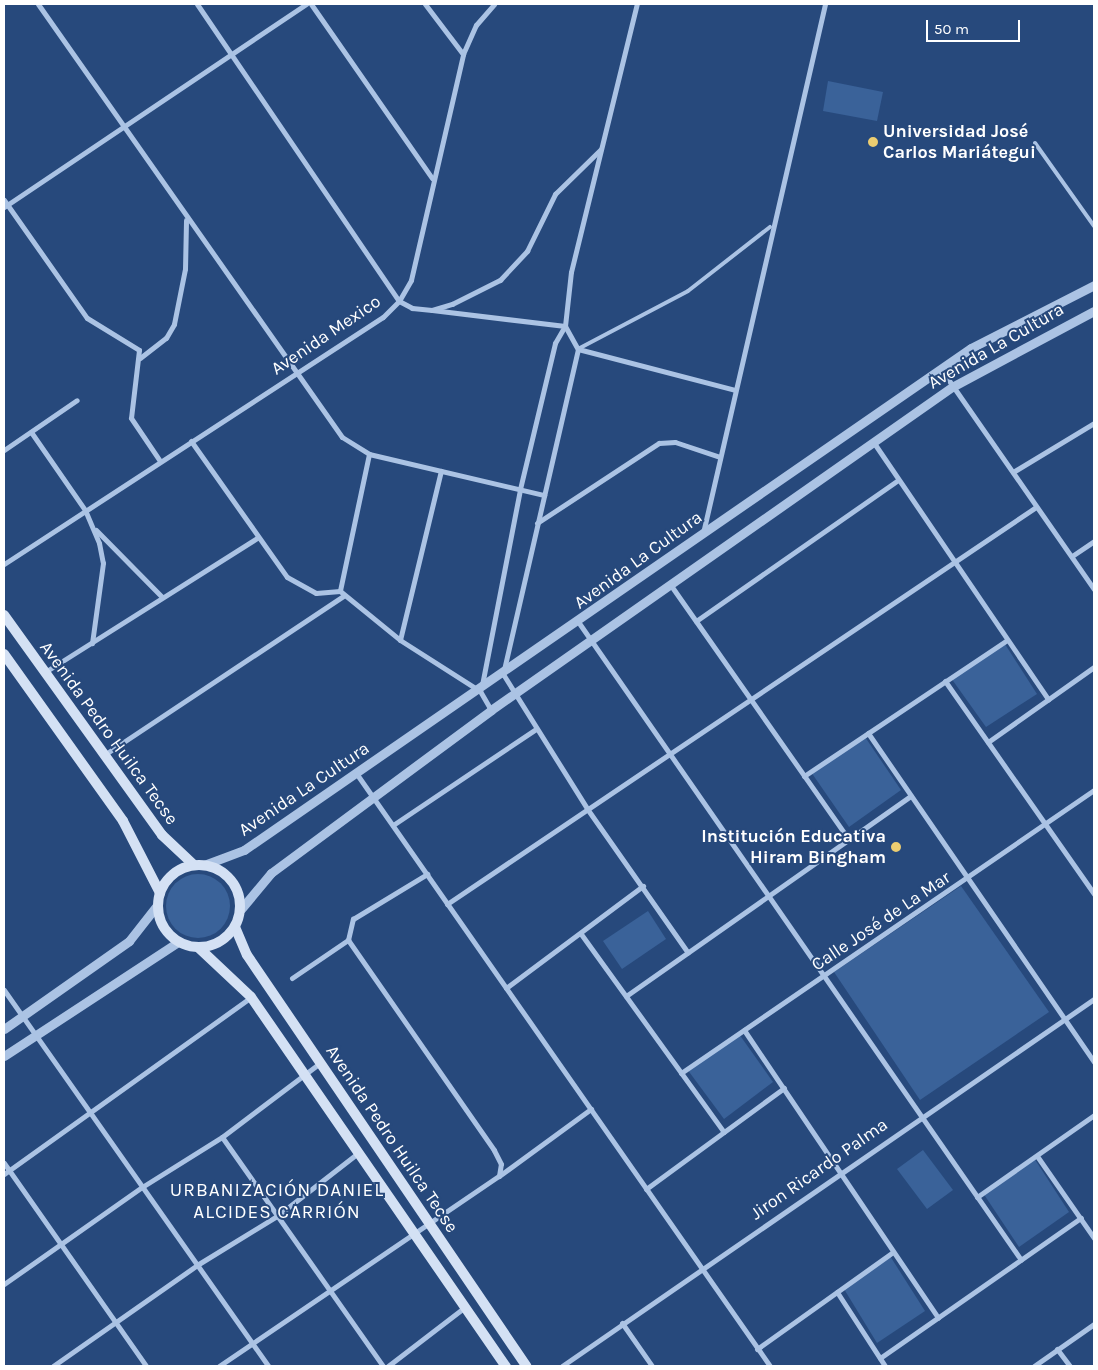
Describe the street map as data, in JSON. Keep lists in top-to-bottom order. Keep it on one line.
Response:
{"streets":{"main road":["Avenida Pedro Huilca Tecse"],"street":["Avenida Mexico","Avenida La Cultura","Calle José de La Mar","Jiron Ricardo Palma"]},"crossings":[["Avenida La Cultura","Avenida Pedro Huilca Tecse"]],"districts":["URBANIZACIÓN DANIEL ALCIDES CARRIÓN"],"places":["Universidad José Carlos Mariátegui","Institución Educativa Hiram Bingham"],"scale_bar":"50 m"}
